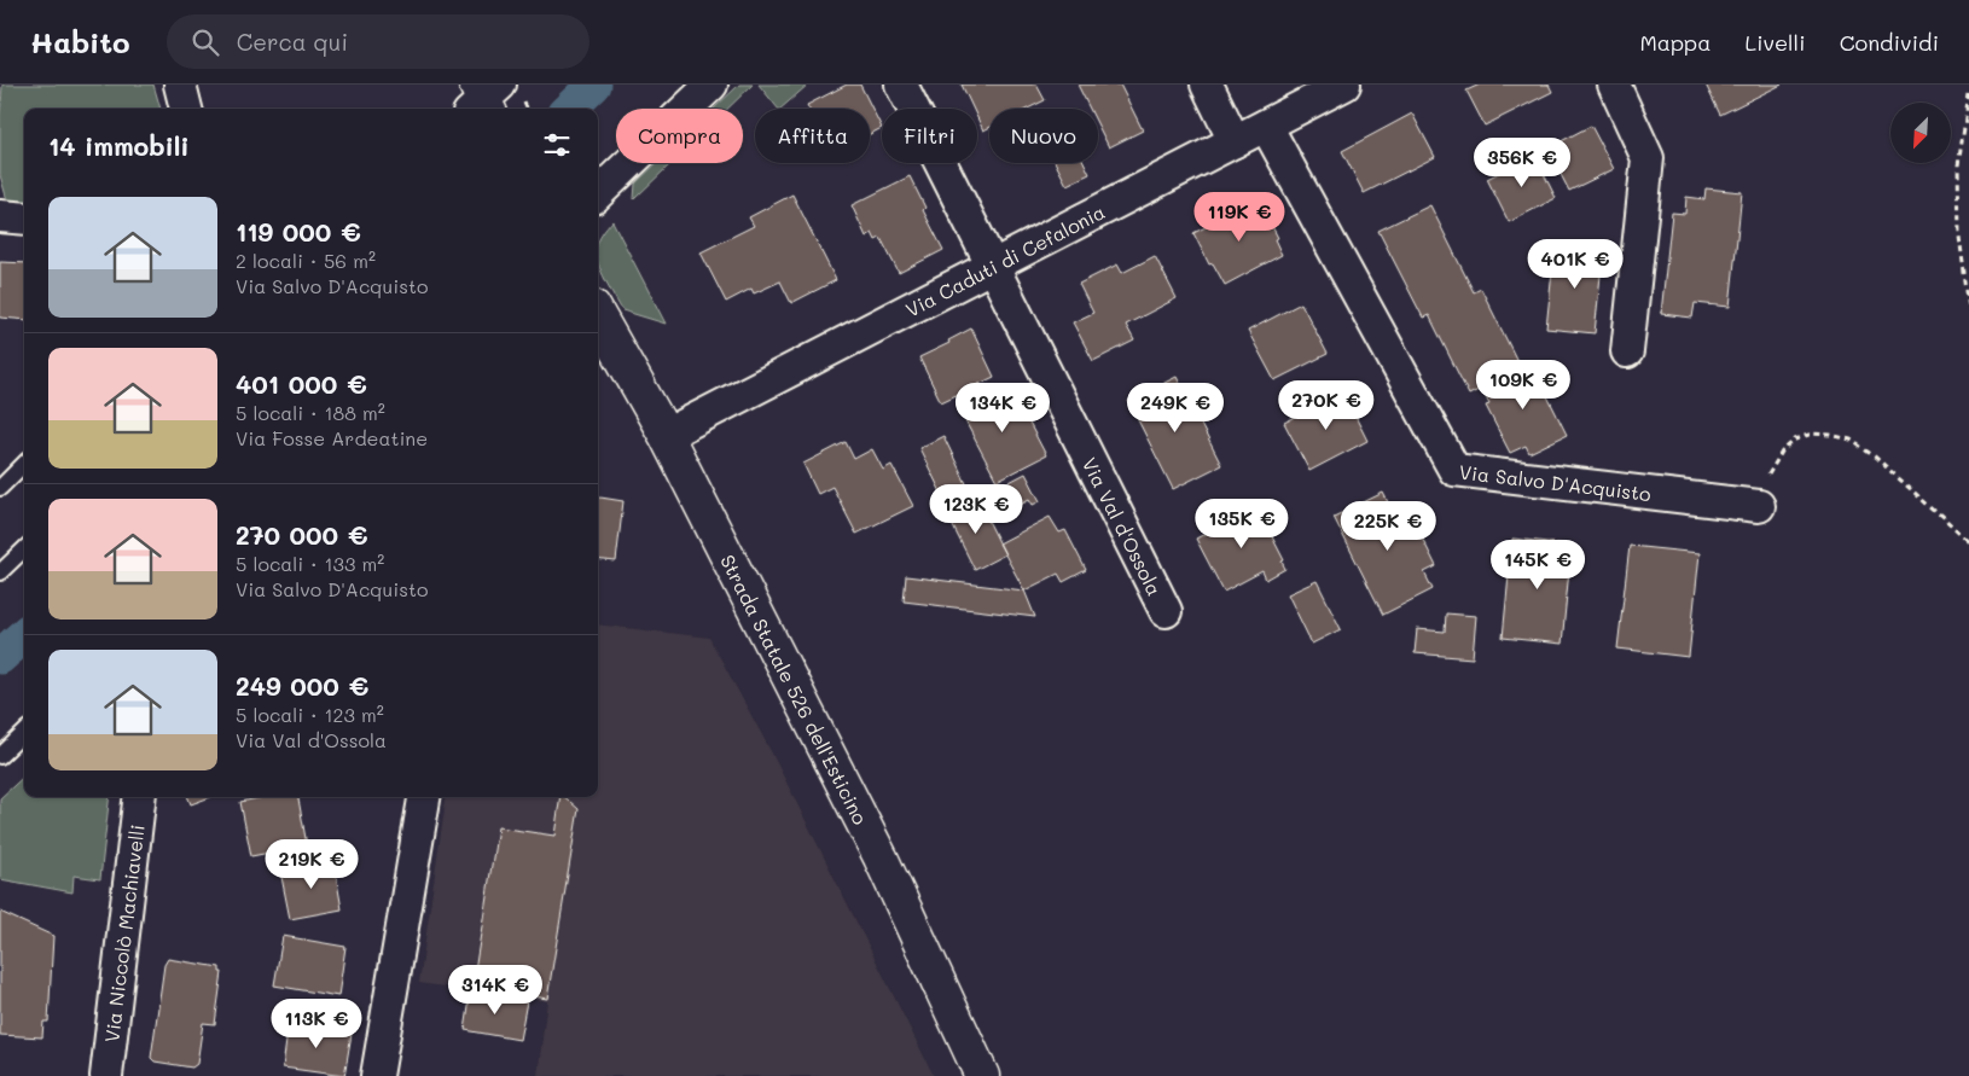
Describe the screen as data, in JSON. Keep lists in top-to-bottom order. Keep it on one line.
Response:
{"streets":{"street":["Via Caduti di Cefalonia","Via Salvo D'Acquisto","Via Val d'Ossola","Strada Statale 526 dell'Esticino","Via Niccolò Machiavelli"]},"crossings":[["Via Caduti di Cefalonia","Via Salvo D'Acquisto"],["Via Caduti di Cefalonia","Via Val d'Ossola"],["Via Caduti di Cefalonia","Strada Statale 526 dell'Esticino"]],"north":"bottom left","page":{"header":"Habito","search":"Cerca qui","nav":["Mappa","Livelli","Condividi"],"chip":["Compra","Affitta","Filtri","Nuovo"],"heading":"14 immobili","price":["356K €","119K €","401K €","109K €","270K €","134K €","249K €","123K €","135K €","225K €","145K €","219K €","314K €","113K €"],"list":[{"name":"119 000 €","note":"2 locali · 56 m² · Via Salvo D'Acquisto"},{"name":"401 000 €","note":"5 locali · 188 m² · Via Fosse Ardeatine"},{"name":"270 000 €","note":"5 locali · 133 m² · Via Salvo D'Acquisto"},{"name":"249 000 €","note":"5 locali · 123 m² · Via Val d'Ossola"}]}}
